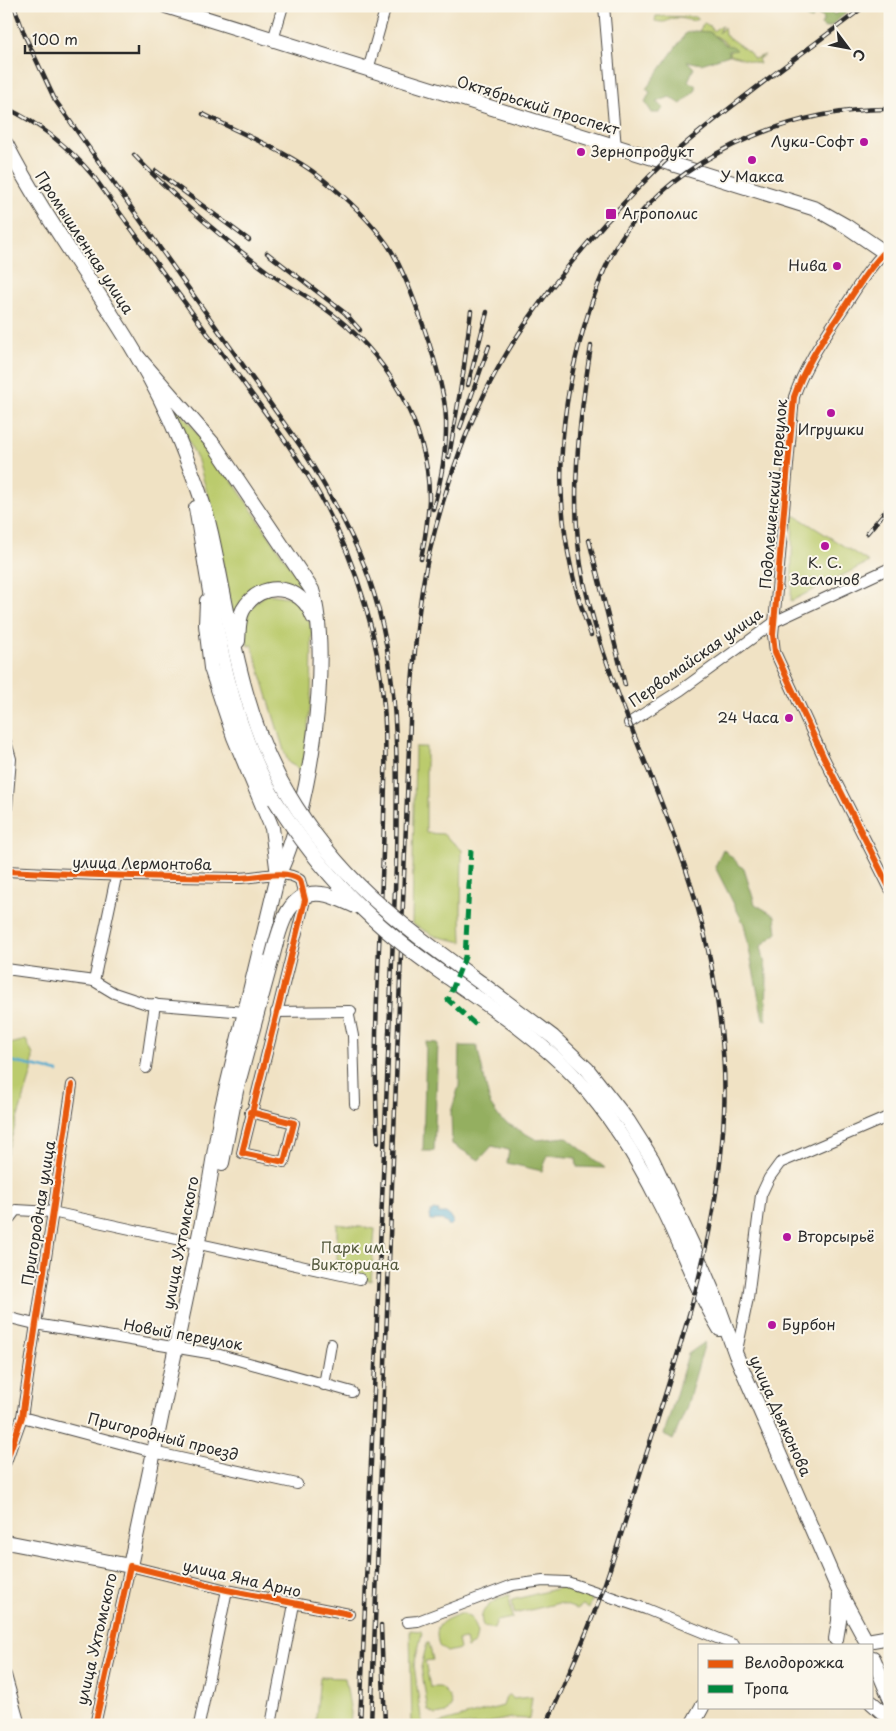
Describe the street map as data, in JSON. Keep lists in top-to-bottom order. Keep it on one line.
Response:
{"streets":{"main road":["Октябрьский проспект","Промышленная улица","улица Ухтомского","улица Дьяконова","улица Яна Арно"],"street":["Подолешенский переулок","Первомайская улица","улица Лермонтова","Пригородная улица","Новый переулок","Пригородный проезд"]},"crossings":[["Октябрьский проспект","Подолешенский переулок"],["Подолешенский переулок","Первомайская улица"],["улица Лермонтова","улица Ухтомского"],["Пригородная улица","Новый переулок"],["Пригородная улица","Пригородный проезд"],["улица Ухтомского","Новый переулок"],["улица Ухтомского","Пригородный проезд"],["улица Ухтомского","улица Яна Арно"]],"parks":["Парк им. Викториана"],"places":{"other":["Луки-Софт","Зернопродукт","У Макса","Нива","Игрушки","К. С. Заслонов","24 Часа","Вторсырьё","Бурбон"],"transit":["Агрополис"]},"legend":["Велодорожка","Тропа"],"scale_bar":"100 m","north":"bottom right"}
